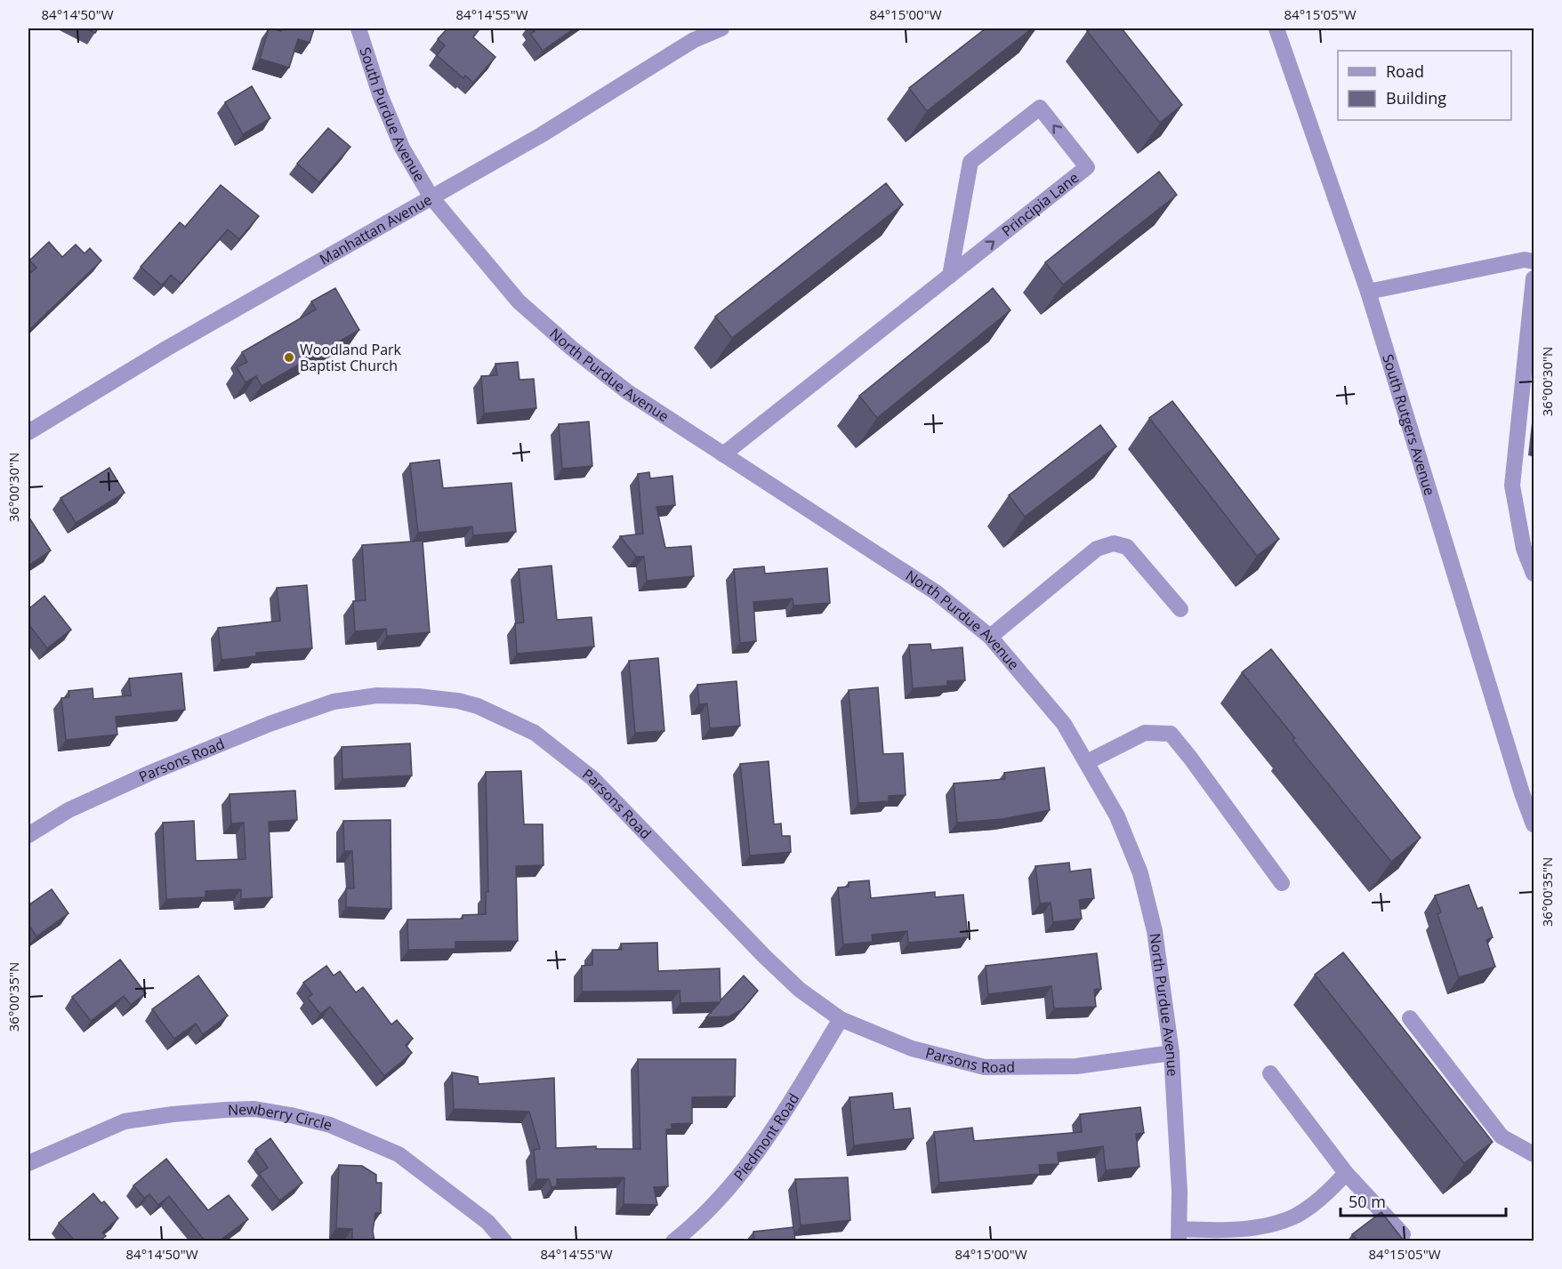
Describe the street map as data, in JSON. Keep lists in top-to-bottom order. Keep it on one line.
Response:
{"streets":{"street":["South Purdue Avenue","Principia Lane","Manhattan Avenue","North Purdue Avenue","South Rutgers Avenue","Parsons Road","Newberry Circle","Piedmont Road"]},"crossings":[["South Purdue Avenue","Manhattan Avenue"],["South Purdue Avenue","North Purdue Avenue"],["Principia Lane","North Purdue Avenue"],["Manhattan Avenue","North Purdue Avenue"],["North Purdue Avenue","Parsons Road"],["Parsons Road","Piedmont Road"]],"places":["Woodland Park Baptist Church"],"legend":["Road","Building"],"scale_bar":"50 m","coordinates":["84°14'50\"W","84°14'55\"W","84°15'00\"W","84°15'05\"W","36°00'30\"N","36°00'35\"N"]}
